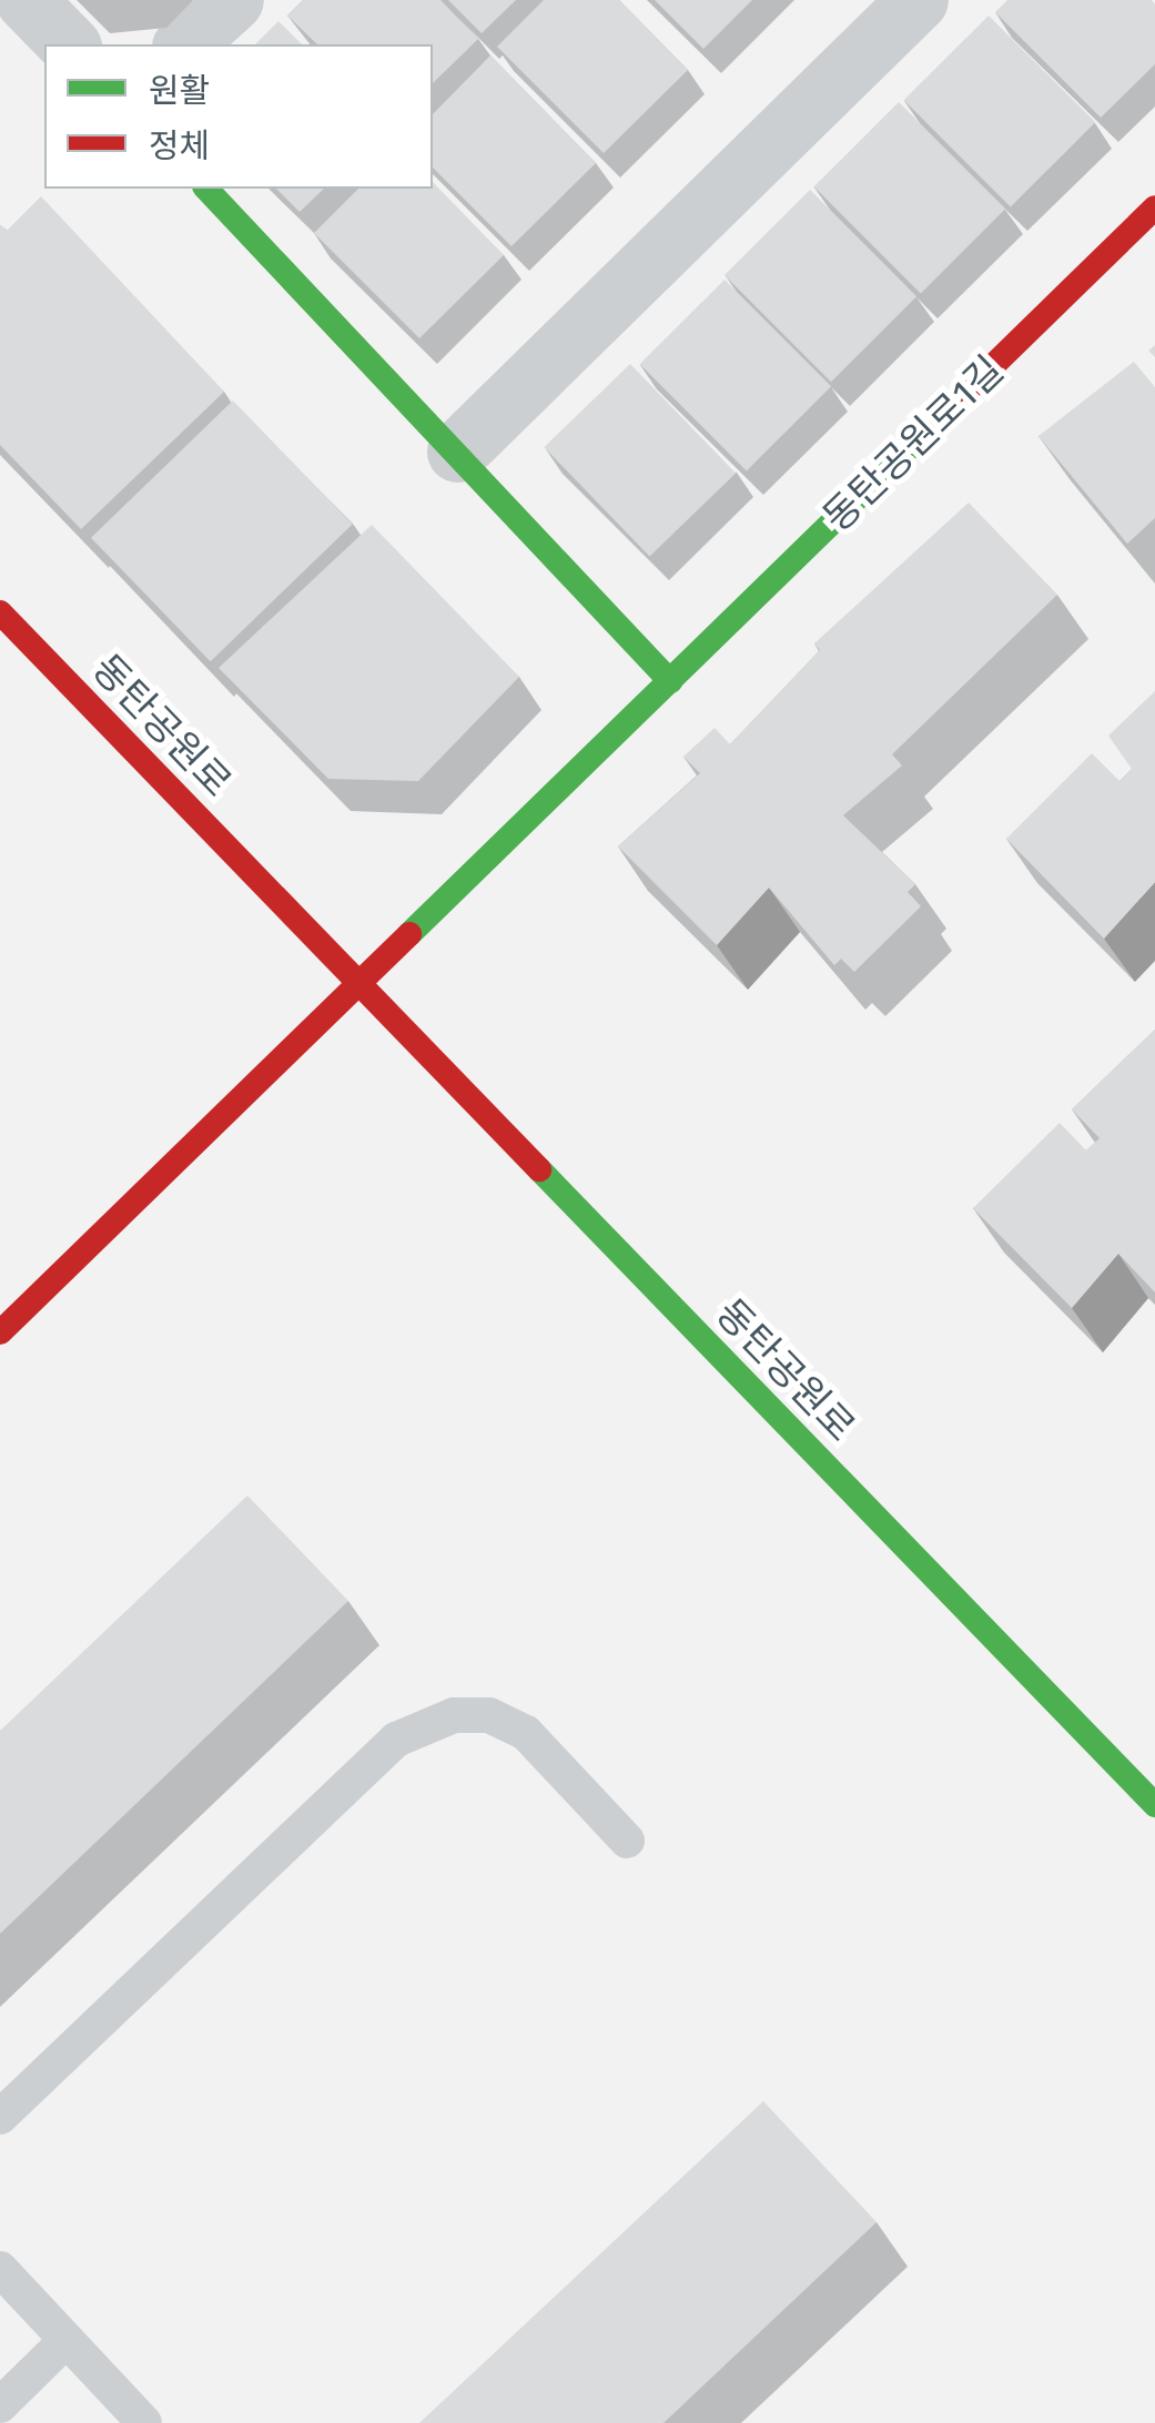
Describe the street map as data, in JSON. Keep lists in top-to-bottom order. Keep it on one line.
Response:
{"streets":{"street":["동탄공원로1길","동탄공원로"]},"crossings":[["동탄공원로1길","동탄공원로"]],"legend":["원활","정체"]}
